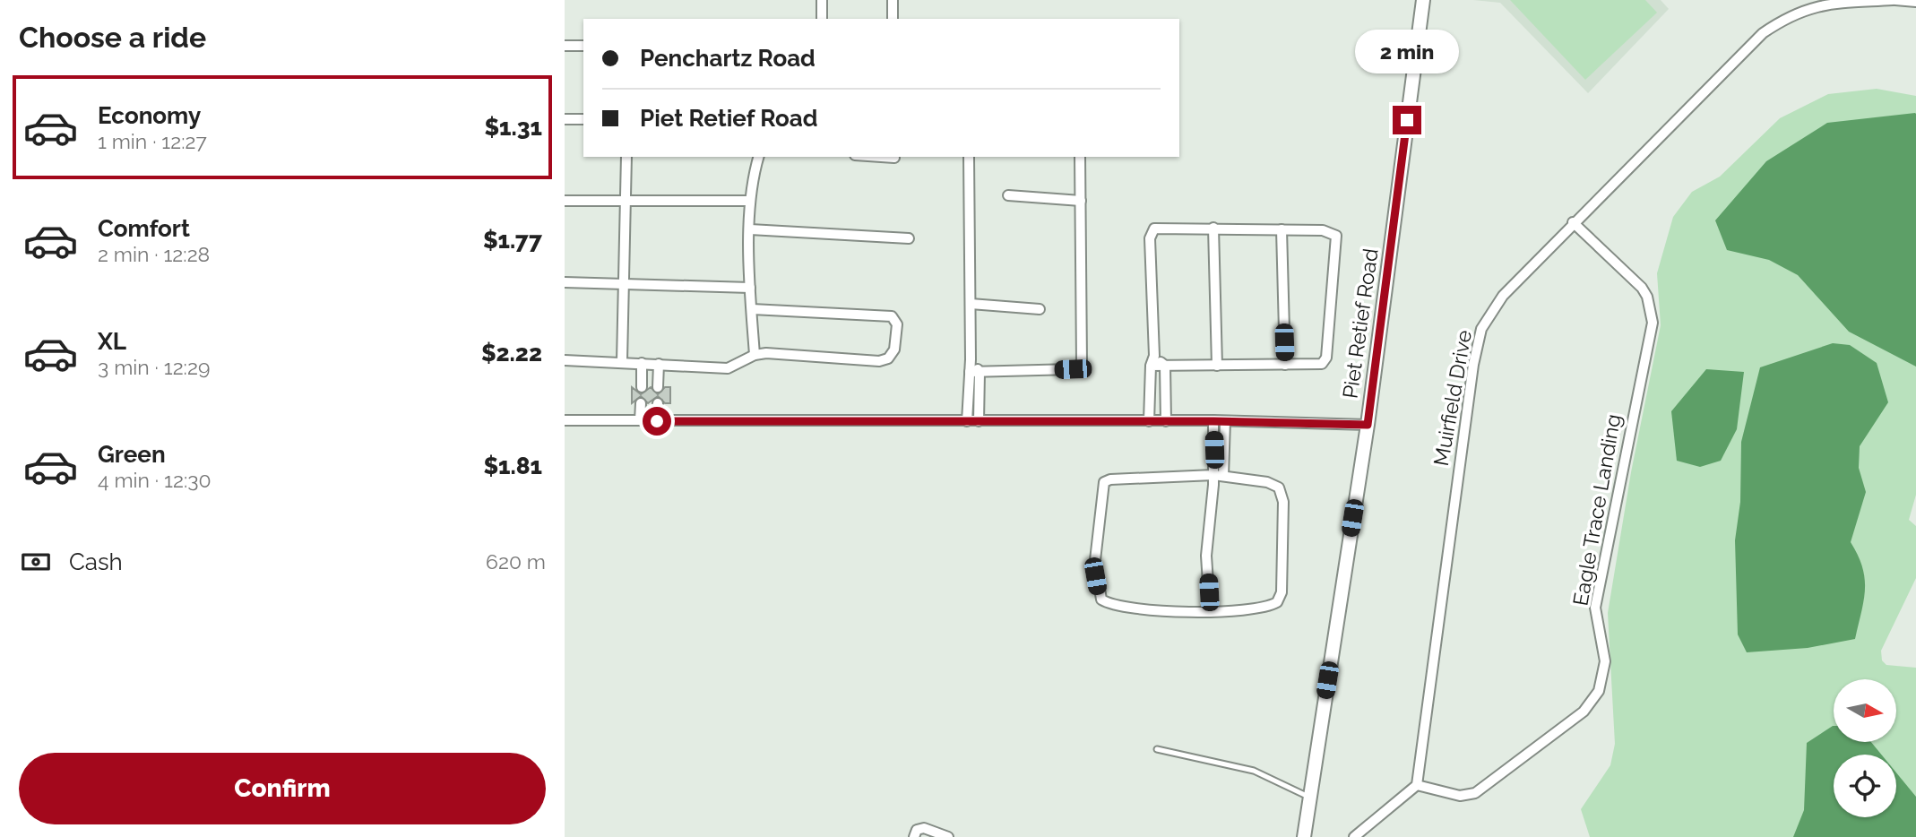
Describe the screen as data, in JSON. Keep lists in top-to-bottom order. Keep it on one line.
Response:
{"streets":{"street":["Piet Retief Road","Muirfield Drive","Eagle Trace Landing"]},"crossings":[["Muirfield Drive","Eagle Trace Landing"]],"north":"right","page":{"heading":"Choose a ride","banner":["Penchartz Road","Piet Retief Road"],"bubble":"2 min","list":[{"name":"Economy","note":"1 min · 12:27","value":"$1.31"},{"name":"Comfort","note":"2 min · 12:28","value":"$1.77"},{"name":"XL","note":"3 min · 12:29","value":"$2.22"},{"name":"Green","note":"4 min · 12:30","value":"$1.81"}],"pay":["Cash","620 m"],"buttons":"Confirm"}}
